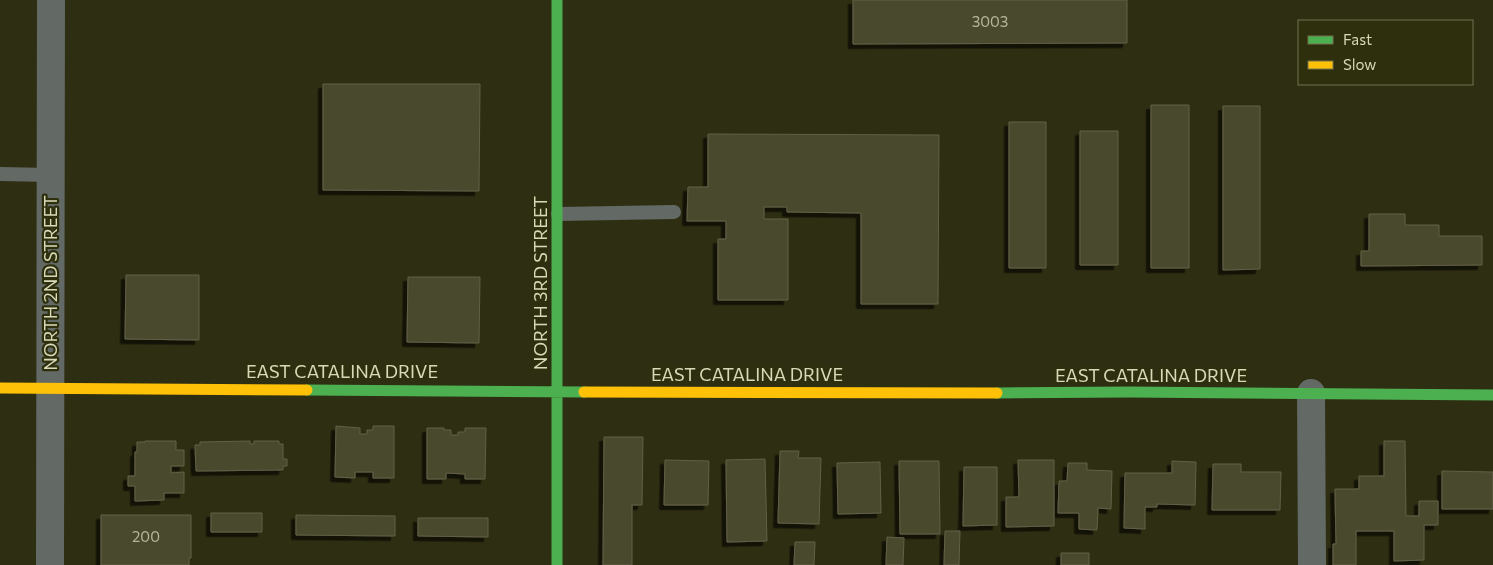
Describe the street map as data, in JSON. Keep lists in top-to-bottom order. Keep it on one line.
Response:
{"streets":{"street":["NORTH 2ND STREET","NORTH 3RD STREET","EAST CATALINA DRIVE"]},"crossings":[["NORTH 2ND STREET","EAST CATALINA DRIVE"],["NORTH 3RD STREET","EAST CATALINA DRIVE"]],"house_numbers":["3003","200"],"legend":["Fast","Slow"]}
